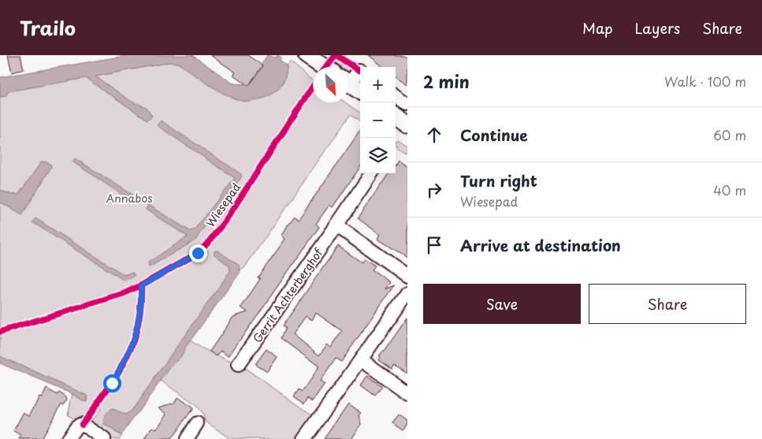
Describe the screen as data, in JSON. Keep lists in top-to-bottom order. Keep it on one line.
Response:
{"streets":{"street":["Gerrit Achterberghof"],"cycle path":["Wiesepad"]},"parks":["Annabos"],"north":"bottom right","page":{"header":"Trailo","nav":["Map","Layers","Share"],"heading":["2 min","Walk · 100 m"],"map_buttons":["+","−"],"list":[["Continue","60 m"],["Turn right","Wiesepad","40 m"],"Arrive at destination"],"buttons":["Save","Share"]}}
